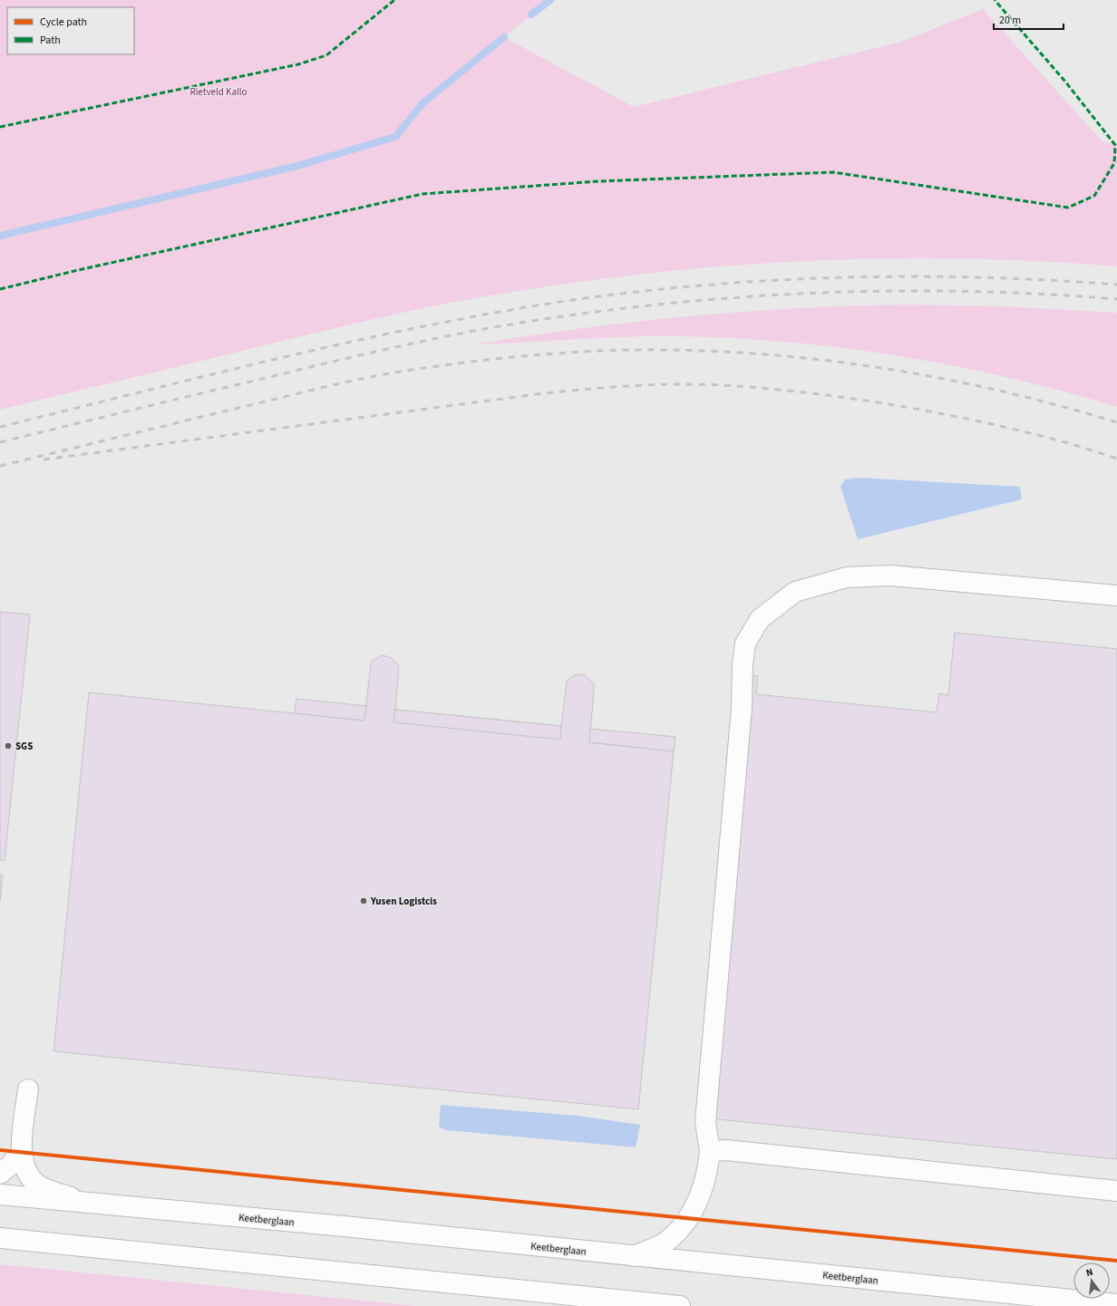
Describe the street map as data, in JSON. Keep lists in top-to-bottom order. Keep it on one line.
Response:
{"streets":{"main road":["Keetberglaan"]},"parks":["Rietveld Kallo"],"places":["SGS","Yusen Logistcis"],"legend":["Cycle path","Path"],"scale_bar":"20 m","north":"top"}
